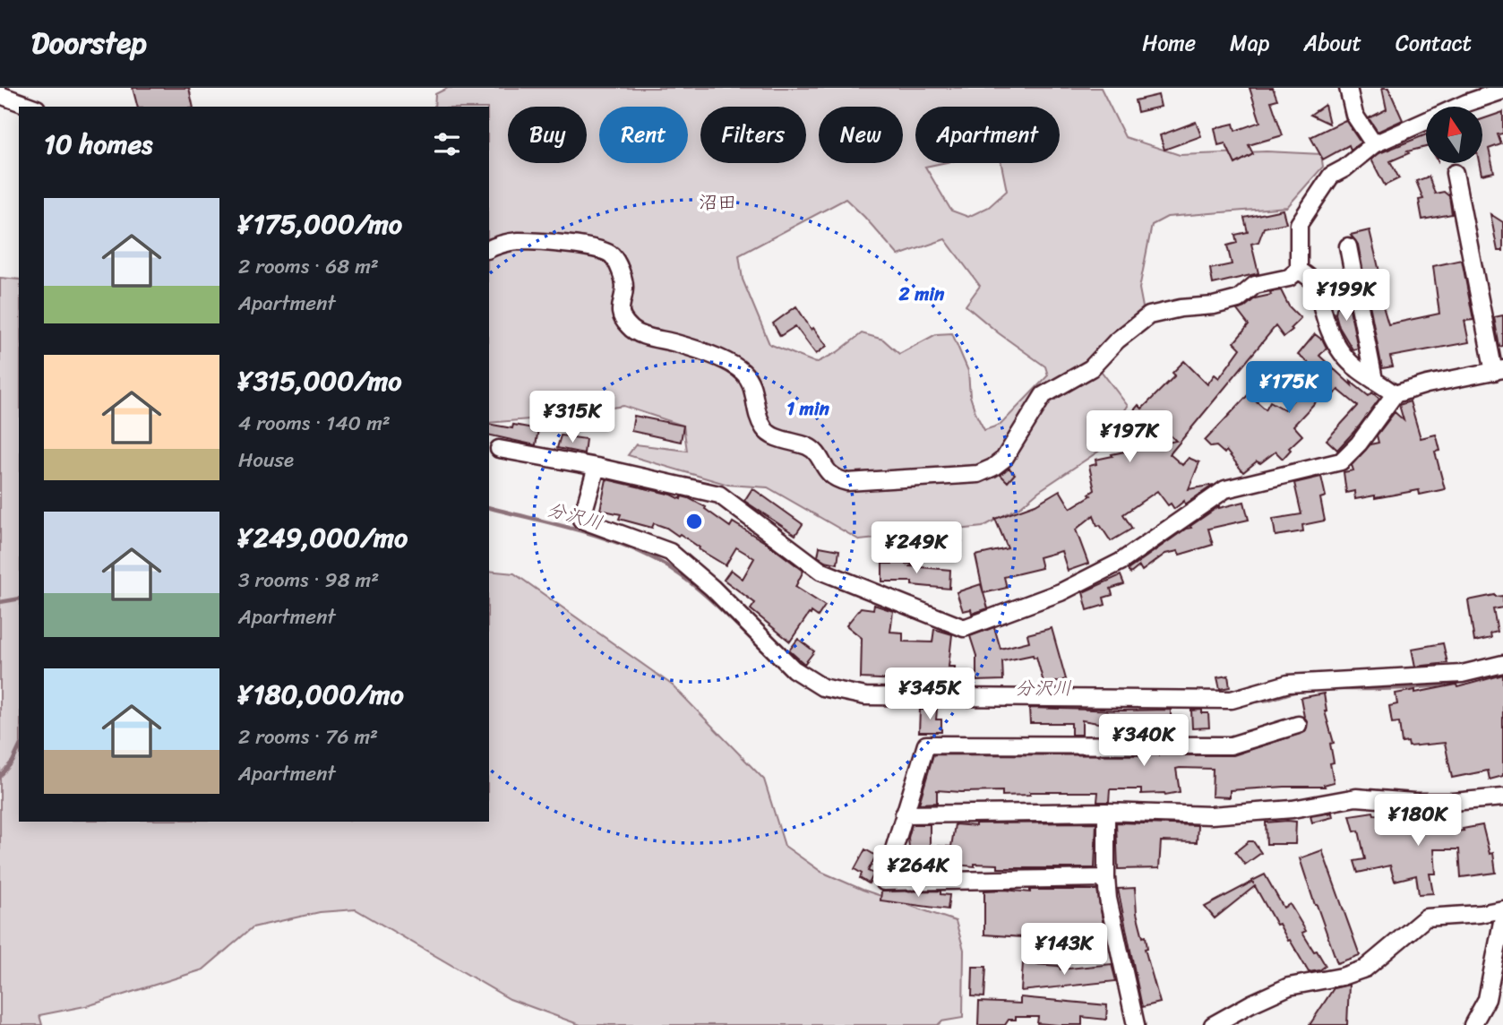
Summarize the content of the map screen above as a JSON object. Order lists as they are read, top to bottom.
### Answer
{
  "districts": ["沼田"],
  "water": ["分沢川"],
  "north": "top",
  "page": {
    "header": "Doorstep",
    "nav": [
      "Home",
      "Map",
      "About",
      "Contact"
    ],
    "chip": [
      "Buy",
      "Rent",
      "Filters",
      "New",
      "Apartment"
    ],
    "heading": "10 homes",
    "list": [
      {
        "name": "¥175,000/mo",
        "note": "2 rooms · 68 m² · Apartment"
      },
      {
        "name": "¥315,000/mo",
        "note": "4 rooms · 140 m² · House"
      },
      {
        "name": "¥249,000/mo",
        "note": "3 rooms · 98 m² · Apartment"
      },
      {
        "name": "¥180,000/mo",
        "note": "2 rooms · 76 m² · Apartment"
      }
    ],
    "price": [
      "¥199K",
      "¥175K",
      "¥315K",
      "¥197K",
      "¥249K",
      "¥345K",
      "¥340K",
      "¥180K",
      "¥264K",
      "¥143K"
    ]
  },
  "rings": ["2 min", "1 min"]
}
